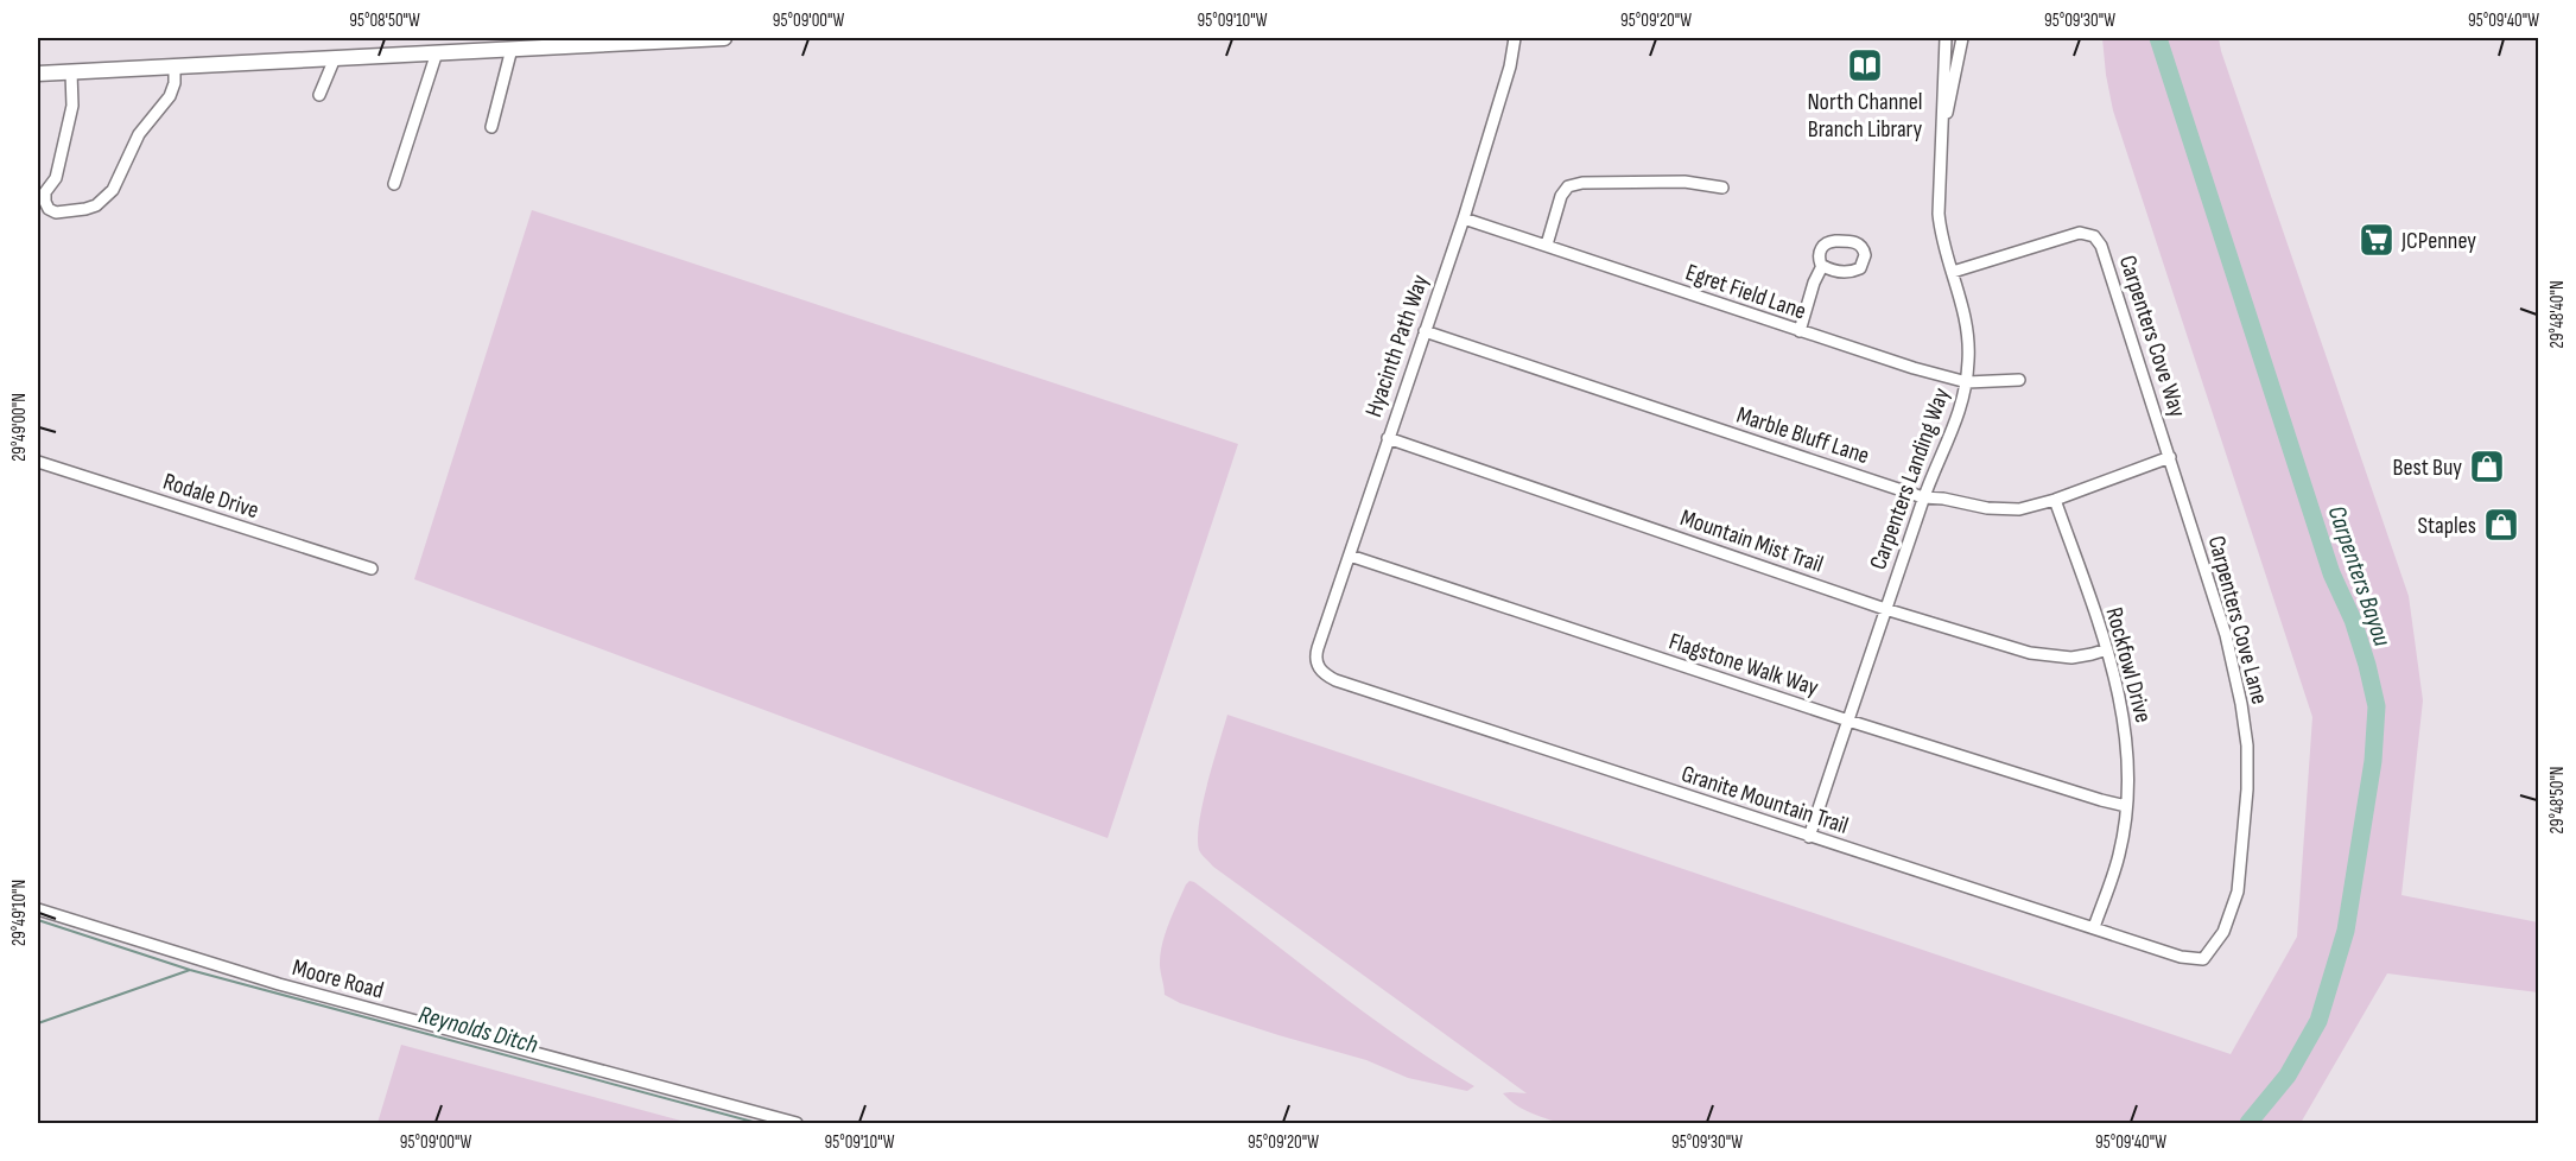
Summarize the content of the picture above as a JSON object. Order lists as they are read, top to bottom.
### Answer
{
  "streets": {
    "street": [
      "Egret Field Lane",
      "Carpenters Cove Way",
      "Hyacinth Path Way",
      "Marble Bluff Lane",
      "Carpenters Landing Way",
      "Rodale Drive",
      "Mountain Mist Trail",
      "Carpenters Cove Lane",
      "Flagstone Walk Way",
      "Rockfowl Drive",
      "Granite Mountain Trail",
      "Moore Road"
    ]
  },
  "crossings": [
    ["Egret Field Lane", "Hyacinth Path Way"],
    ["Egret Field Lane", "Carpenters Landing Way"],
    ["Carpenters Cove Way", "Marble Bluff Lane"],
    ["Carpenters Cove Way", "Carpenters Landing Way"],
    ["Carpenters Cove Way", "Carpenters Cove Lane"],
    ["Hyacinth Path Way", "Marble Bluff Lane"],
    ["Hyacinth Path Way", "Mountain Mist Trail"],
    ["Hyacinth Path Way", "Flagstone Walk Way"],
    ["Hyacinth Path Way", "Granite Mountain Trail"],
    ["Marble Bluff Lane", "Carpenters Landing Way"],
    ["Marble Bluff Lane", "Carpenters Cove Lane"],
    ["Marble Bluff Lane", "Rockfowl Drive"],
    ["Carpenters Landing Way", "Mountain Mist Trail"],
    ["Carpenters Landing Way", "Flagstone Walk Way"],
    ["Carpenters Landing Way", "Granite Mountain Trail"],
    ["Mountain Mist Trail", "Rockfowl Drive"],
    ["Carpenters Cove Lane", "Granite Mountain Trail"],
    ["Flagstone Walk Way", "Rockfowl Drive"],
    ["Rockfowl Drive", "Granite Mountain Trail"]
  ],
  "water": ["Carpenters Bayou", "Reynolds Ditch"],
  "places": {
    "library": ["North Channel Branch Library"],
    "supermarket": ["JCPenney"],
    "shop": ["Best Buy", "Staples"]
  },
  "coordinates": [
    "95°08'50\"W",
    "95°09'00\"W",
    "95°09'10\"W",
    "95°09'20\"W",
    "95°09'30\"W",
    "95°09'40\"W",
    "29°48'40\"N",
    "29°49'00\"N",
    "29°48'50\"N",
    "29°49'10\"N"
  ]
}
